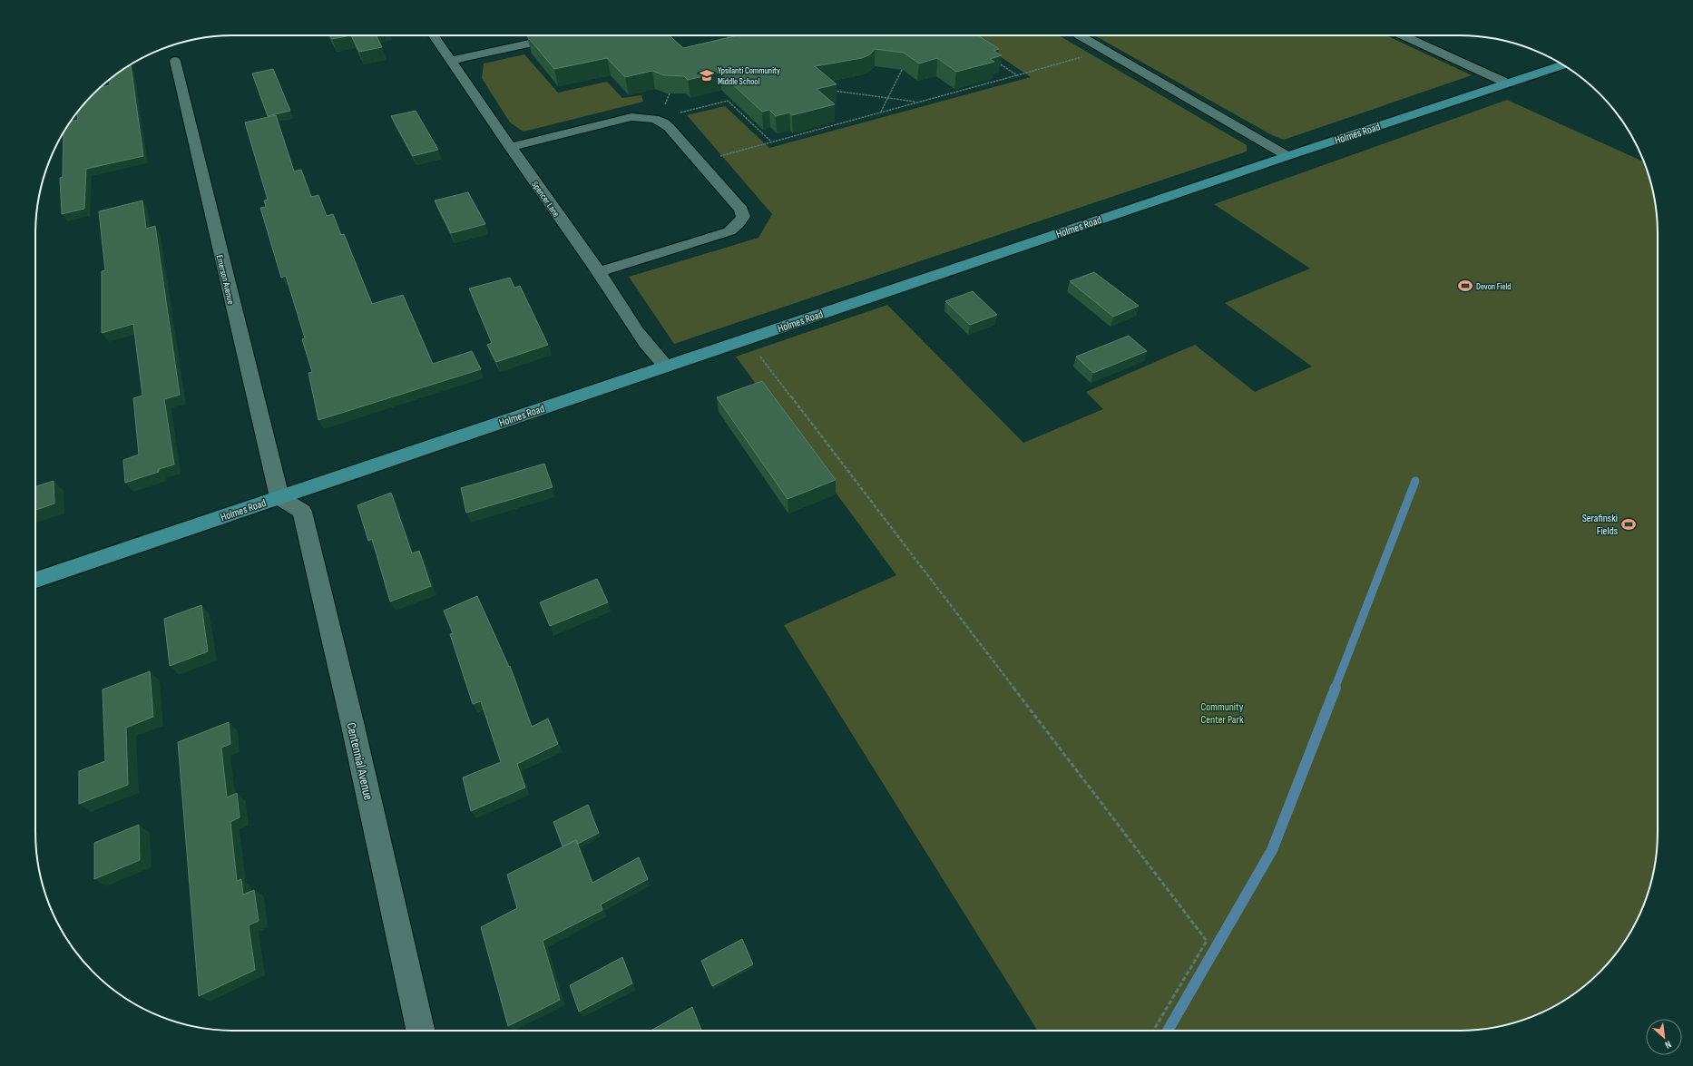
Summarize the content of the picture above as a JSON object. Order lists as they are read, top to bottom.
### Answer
{
  "streets": {
    "main road": ["Holmes Road"],
    "street": ["Spencer Lane", "Emerson Avenue", "Centennial Avenue"]
  },
  "crossings": [
    ["Holmes Road", "Spencer Lane"],
    ["Holmes Road", "Emerson Avenue"],
    ["Holmes Road", "Centennial Avenue"],
    ["Emerson Avenue", "Centennial Avenue"]
  ],
  "parks": ["Community Center Park"],
  "places": {
    "school or university": ["Ypsilanti Community Middle School"],
    "sports": ["Devon Field", "Serafinski Fields"]
  },
  "north": "bottom right"
}
